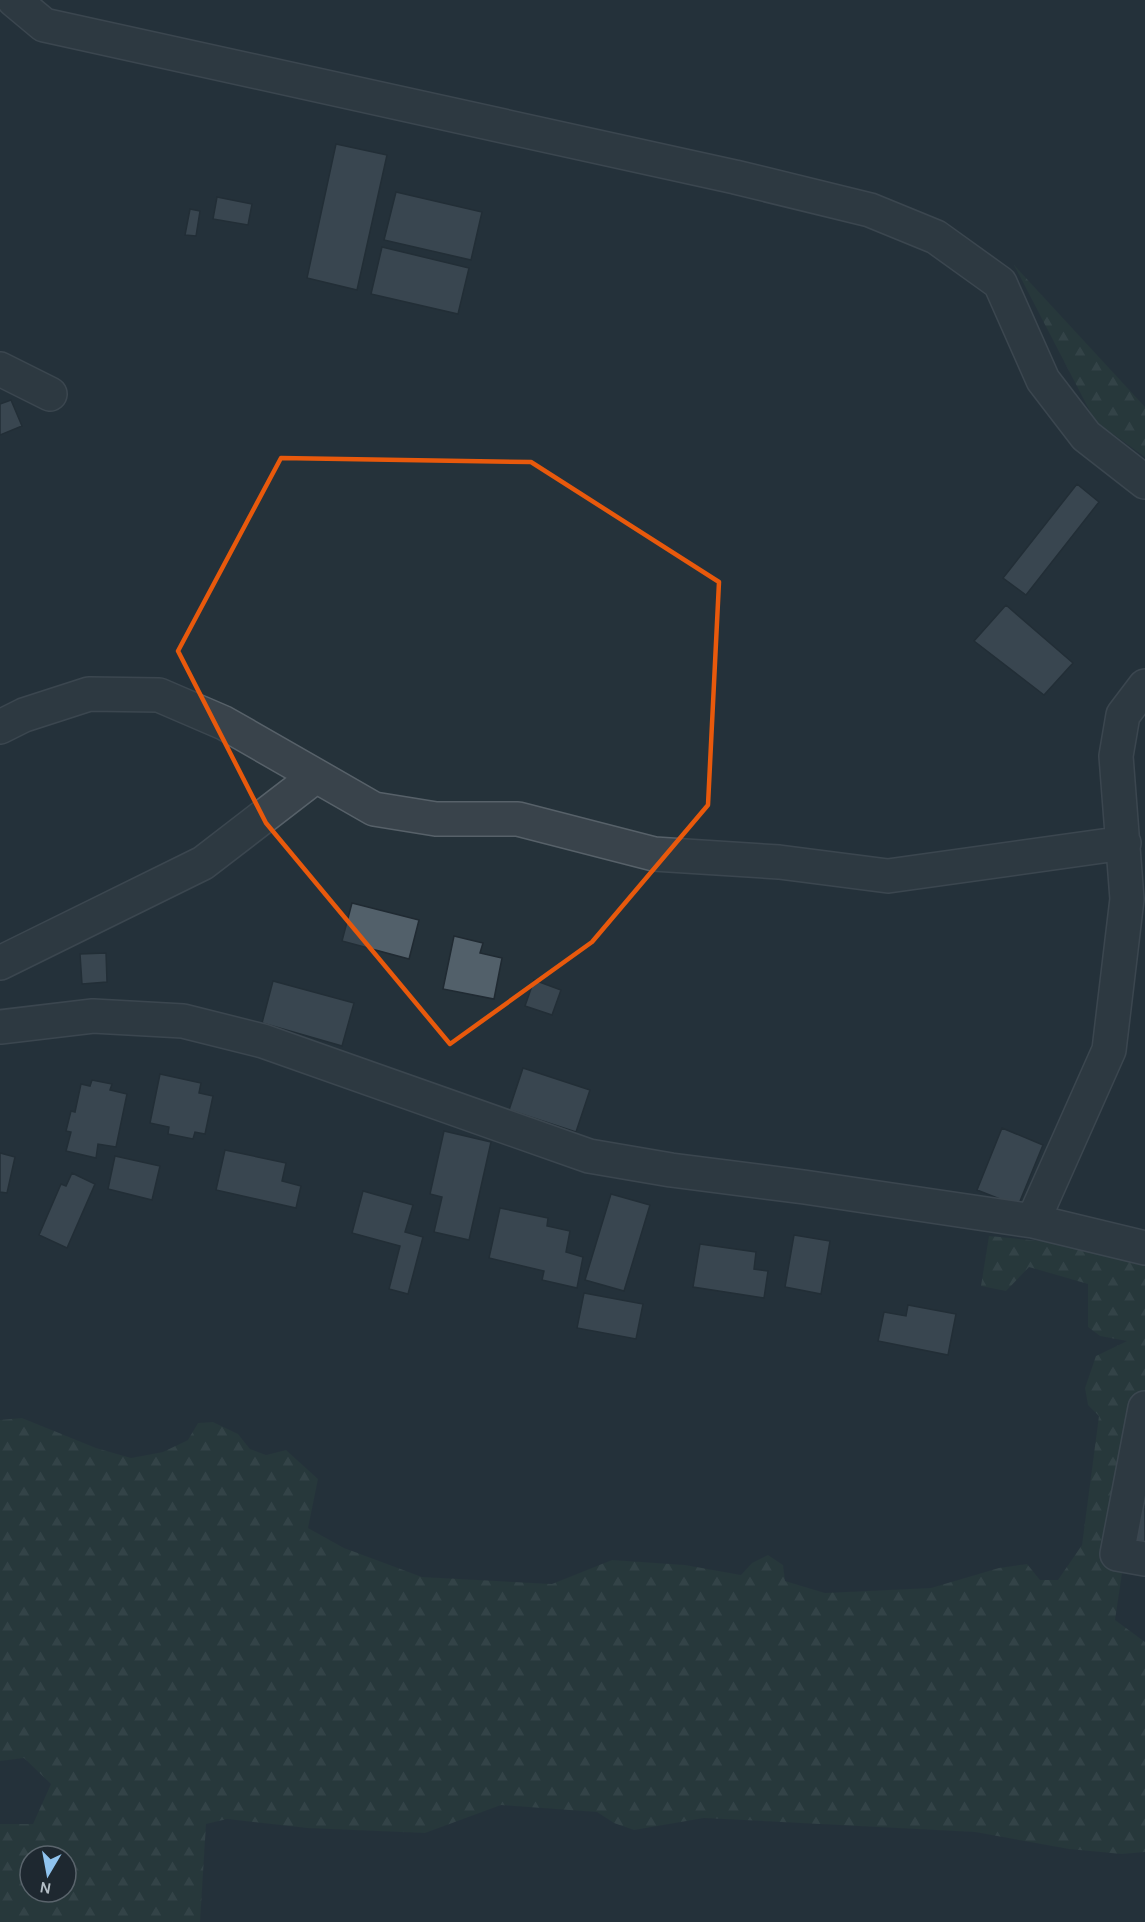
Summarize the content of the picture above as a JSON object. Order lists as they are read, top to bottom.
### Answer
{
  "north": "bottom"
}
